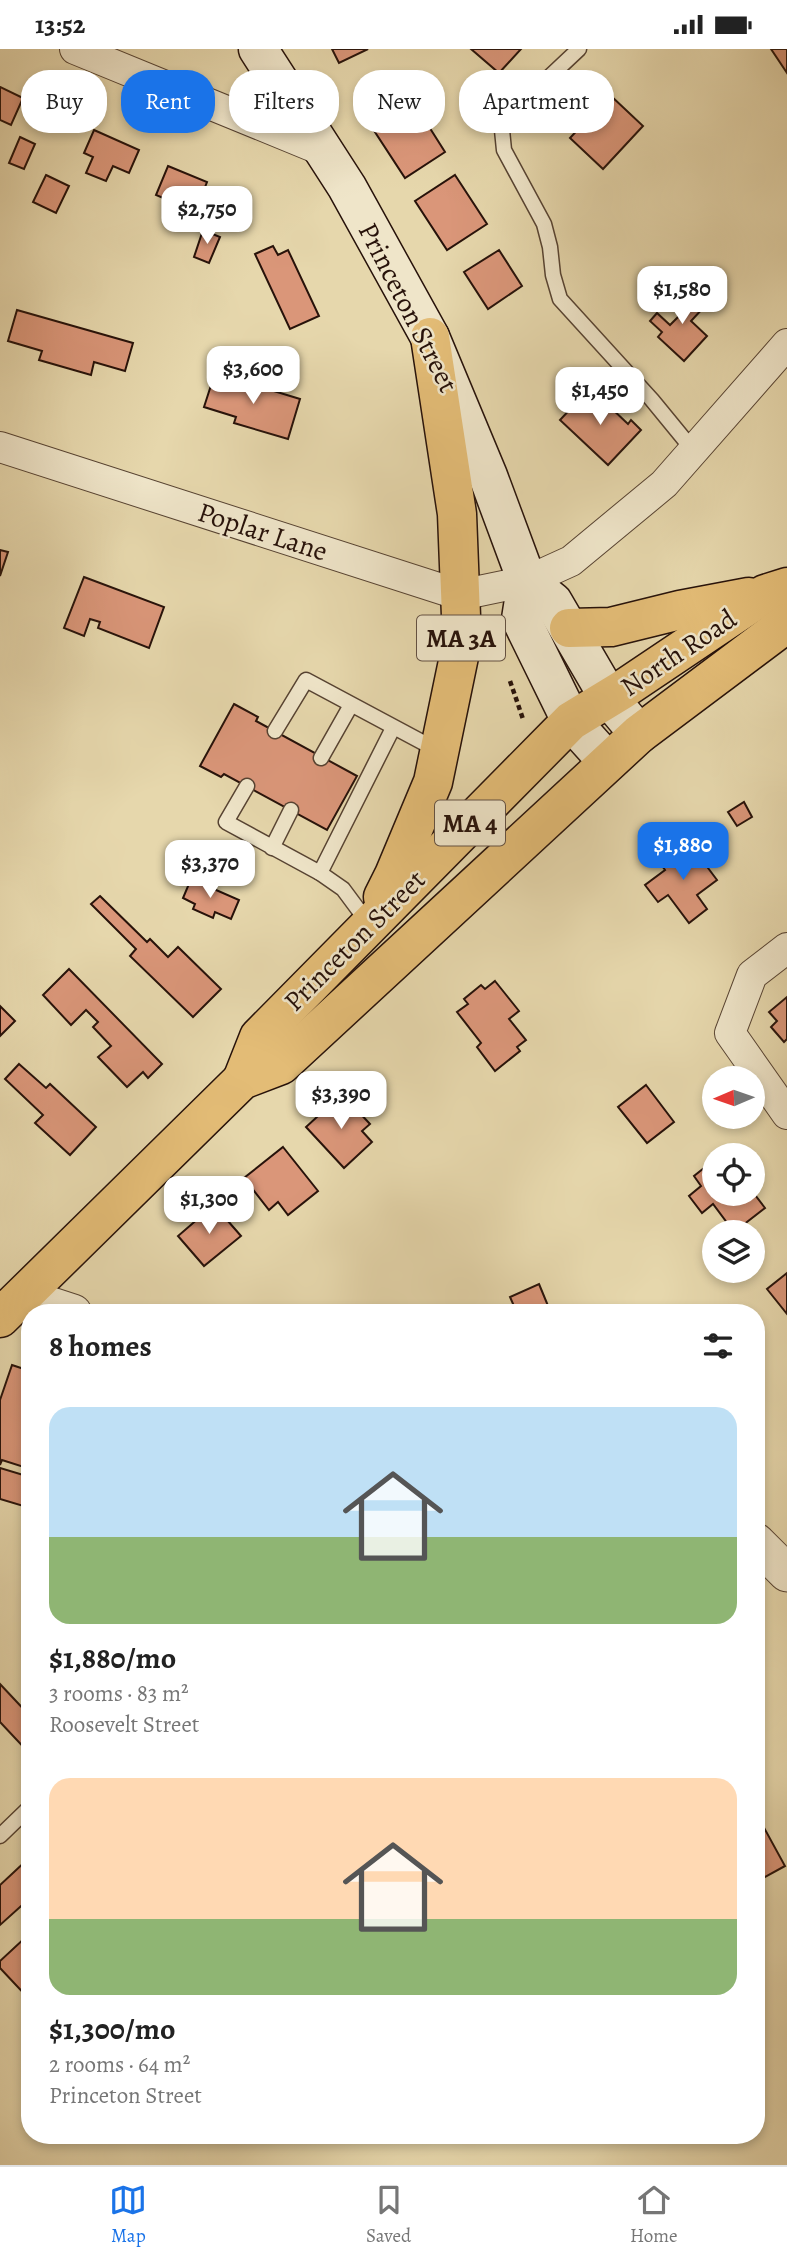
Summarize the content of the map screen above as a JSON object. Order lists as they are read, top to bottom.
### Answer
{
  "streets": {
    "main road": [
      "Princeton Street",
      "MA 3A",
      "North Road",
      "MA 4"
    ],
    "street": ["Poplar Lane"]
  },
  "crossings": [
    ["Princeton Street", "Poplar Lane"],
    ["Princeton Street", "MA 3A"],
    ["Princeton Street", "North Road"],
    ["Poplar Lane", "MA 3A"],
    ["MA 3A", "North Road"]
  ],
  "north": "left",
  "page": {
    "status": "13:52",
    "chip": [
      "Buy",
      "Rent",
      "Filters",
      "New",
      "Apartment"
    ],
    "price": [
      "$2,750",
      "$1,580",
      "$3,600",
      "$1,450",
      "$1,880",
      "$3,370",
      "$3,390",
      "$1,300"
    ],
    "heading": "8 homes",
    "list": [
      {
        "name": "$1,880/mo",
        "note": "3 rooms · 83 m² · Roosevelt Street"
      },
      {
        "name": "$1,300/mo",
        "note": "2 rooms · 64 m² · Princeton Street"
      }
    ],
    "tabs": ["Map", "Saved", "Home"]
  }
}
